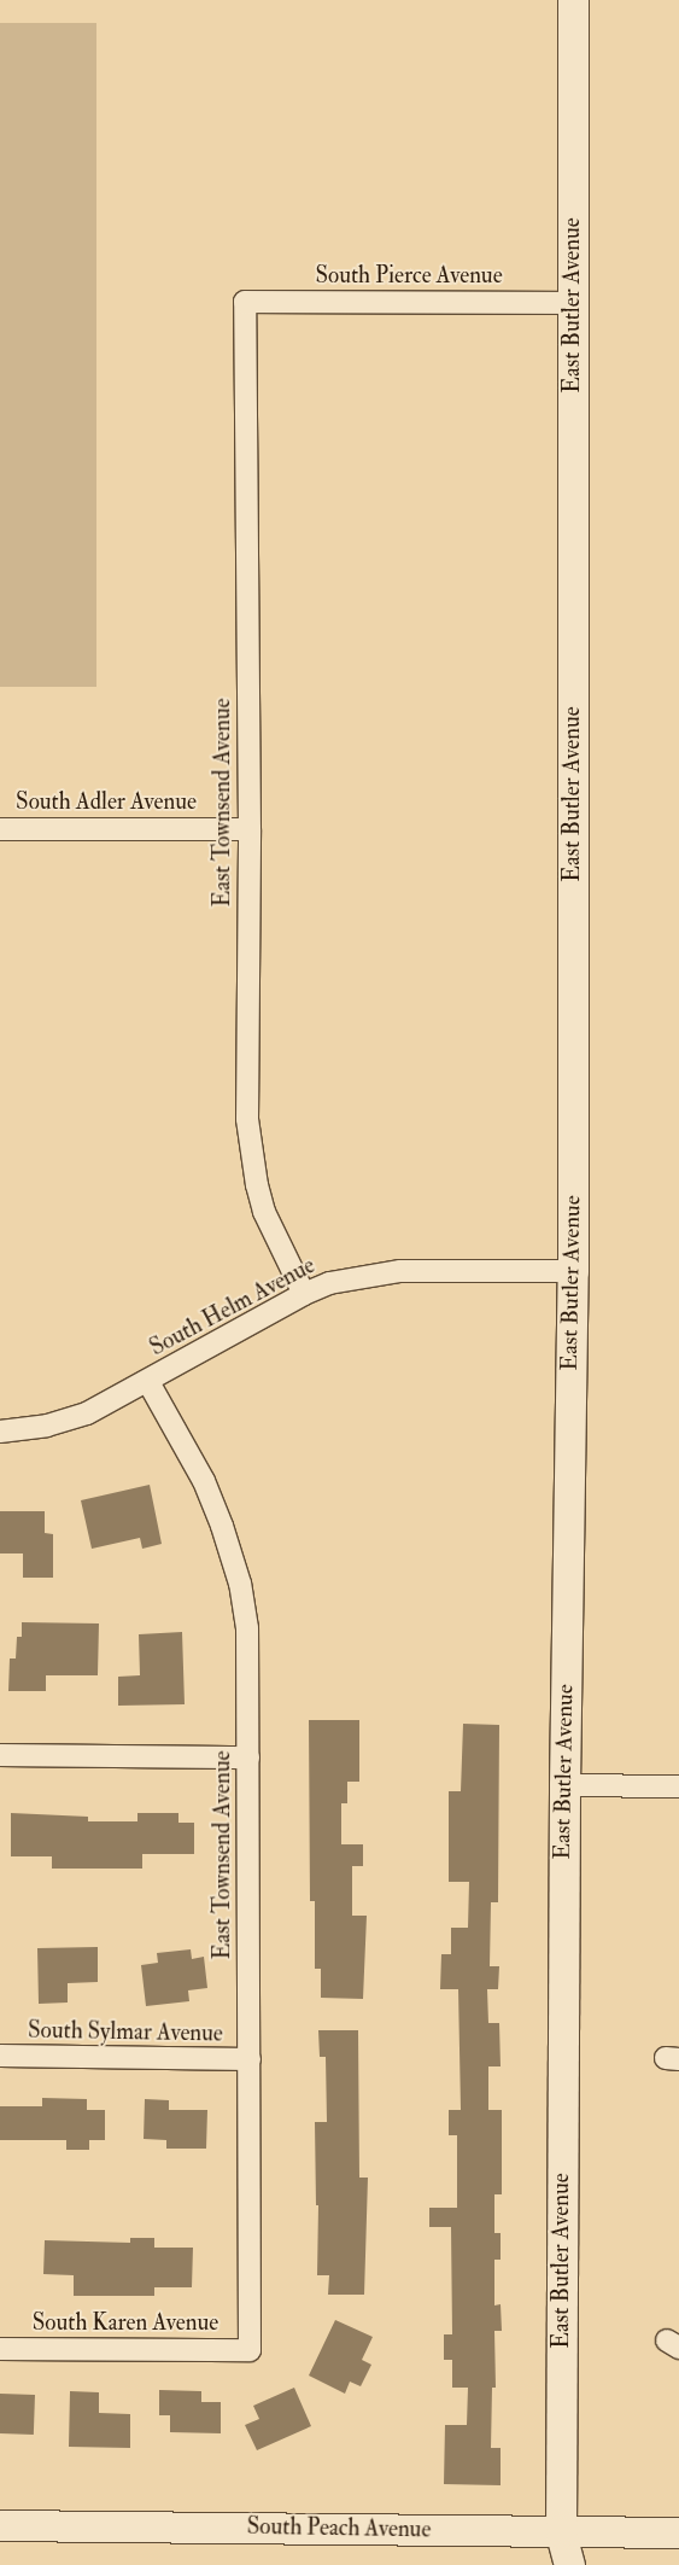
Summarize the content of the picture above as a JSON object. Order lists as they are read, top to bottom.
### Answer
{
  "streets": {
    "street": [
      "South Pierce Avenue",
      "East Butler Avenue",
      "South Adler Avenue",
      "East Townsend Avenue",
      "South Helm Avenue",
      "South Sylmar Avenue",
      "South Karen Avenue",
      "South Peach Avenue"
    ]
  },
  "crossings": [
    ["South Pierce Avenue", "East Butler Avenue"],
    ["South Pierce Avenue", "East Townsend Avenue"],
    ["East Butler Avenue", "South Helm Avenue"],
    ["East Butler Avenue", "South Peach Avenue"],
    ["South Adler Avenue", "East Townsend Avenue"],
    ["East Townsend Avenue", "South Helm Avenue"],
    ["East Townsend Avenue", "South Sylmar Avenue"],
    ["East Townsend Avenue", "South Karen Avenue"]
  ]
}
